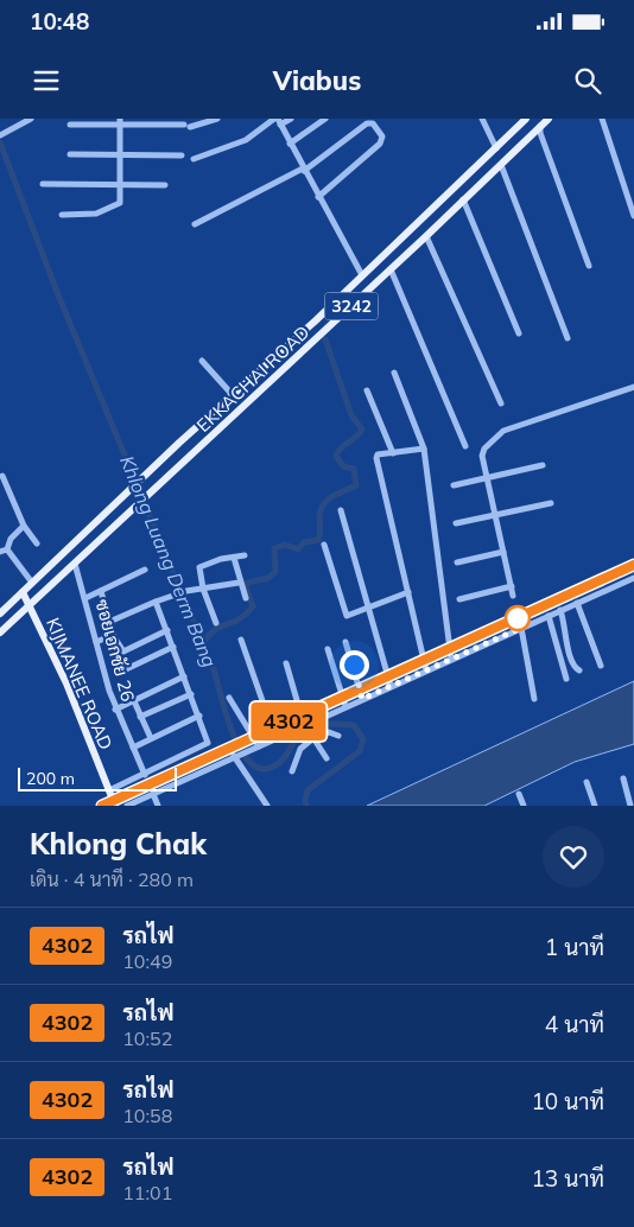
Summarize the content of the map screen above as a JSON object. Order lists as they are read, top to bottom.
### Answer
{
  "streets": {
    "main road": ["3242", "EKKACHAI ROAD", "KIJMANEE ROAD"],
    "street": ["ซอยเอกชัย 26"]
  },
  "crossings": [
    ["EKKACHAI ROAD", "ซอยเอกชัย 26"],
    ["EKKACHAI ROAD", "KIJMANEE ROAD"]
  ],
  "water": ["Khlong Luang Derm Bang"],
  "scale_bar": "200 m",
  "page": {
    "status": "10:48",
    "header": "Viabus",
    "on_map": "4302",
    "scale": "200 m",
    "heading": ["Khlong Chak", "เดิน · 4 นาที · 280 m"],
    "list": [
      {
        "mark": "4302",
        "name": "รถไฟ",
        "note": "10:49",
        "value": "1 นาที"
      },
      {
        "mark": "4302",
        "name": "รถไฟ",
        "note": "10:52",
        "value": "4 นาที"
      },
      {
        "mark": "4302",
        "name": "รถไฟ",
        "note": "10:58",
        "value": "10 นาที"
      },
      {
        "mark": "4302",
        "name": "รถไฟ",
        "note": "11:01",
        "value": "13 นาที"
      }
    ]
  }
}
